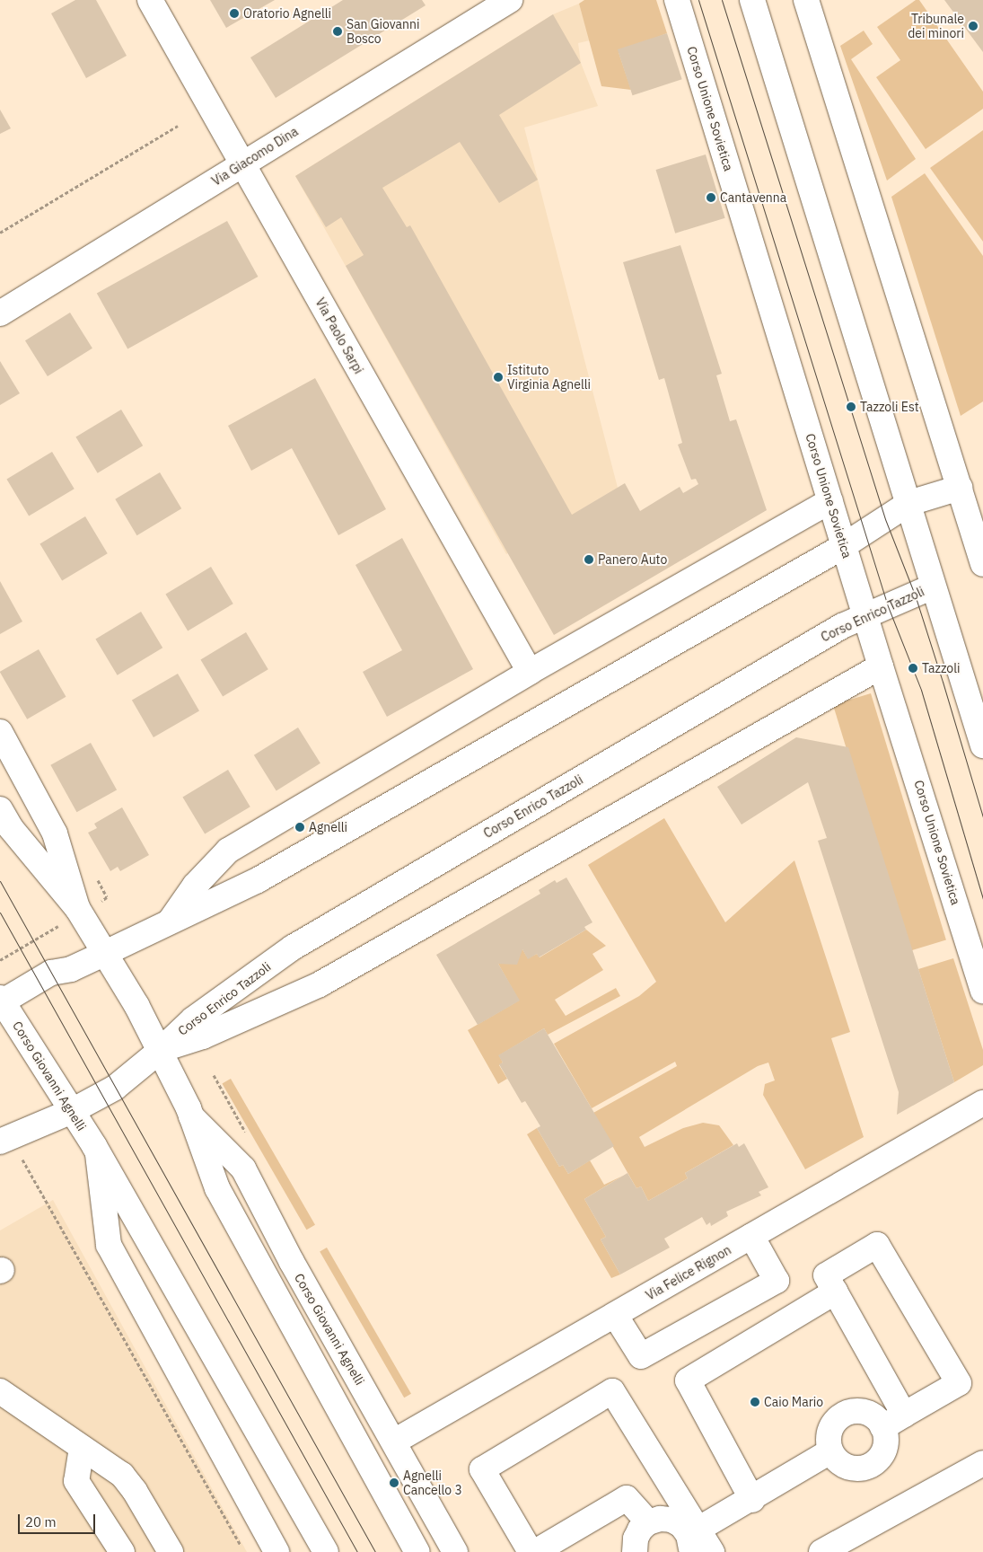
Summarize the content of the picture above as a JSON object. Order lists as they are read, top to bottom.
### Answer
{
  "streets": {
    "street": [
      "Corso Unione Sovietica",
      "Via Giacomo Dina",
      "Via Paolo Sarpi",
      "Corso Enrico Tazzoli",
      "Corso Giovanni Agnelli",
      "Via Felice Rignon"
    ]
  },
  "crossings": [
    ["Corso Unione Sovietica", "Corso Enrico Tazzoli"],
    ["Via Giacomo Dina", "Via Paolo Sarpi"],
    ["Corso Enrico Tazzoli", "Corso Giovanni Agnelli"],
    ["Corso Giovanni Agnelli", "Via Felice Rignon"]
  ],
  "places": [
    "Oratorio Agnelli",
    "Tribunale dei minori",
    "San Giovanni Bosco",
    "Cantavenna",
    "Istituto Virginia Agnelli",
    "Tazzoli Est",
    "Panero Auto",
    "Tazzoli",
    "Agnelli",
    "Caio Mario",
    "Agnelli Cancello 3"
  ],
  "scale_bar": "20 m"
}
